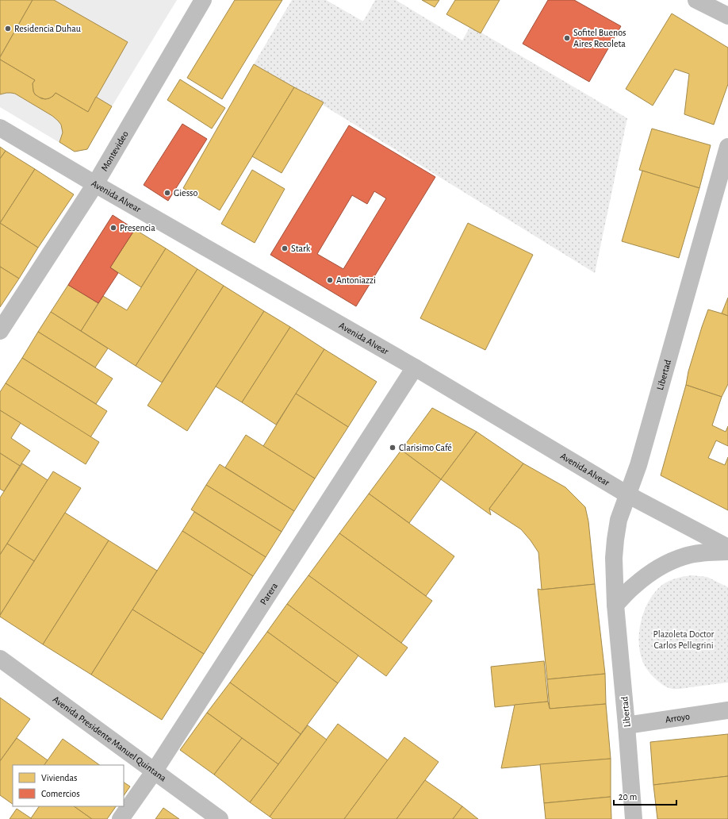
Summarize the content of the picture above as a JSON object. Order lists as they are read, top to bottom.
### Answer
{
  "streets": {
    "street": [
      "Montevideo",
      "Avenida Alvear",
      "Libertad",
      "Parera",
      "Arroyo",
      "Avenida Presidente Manuel Quintana"
    ]
  },
  "crossings": [
    ["Montevideo", "Avenida Alvear"],
    ["Avenida Alvear", "Libertad"],
    ["Avenida Alvear", "Parera"],
    ["Libertad", "Arroyo"],
    ["Parera", "Avenida Presidente Manuel Quintana"]
  ],
  "parks": ["Plazoleta Doctor Carlos Pellegrini"],
  "places": [
    "Residencia Duhau",
    "Sofitel Buenos Aires Recoleta",
    "Giesso",
    "Presencia",
    "Stark",
    "Antoniazzi",
    "Clarisimo Café"
  ],
  "legend": ["Viviendas", "Comercios"],
  "scale_bar": "20 m"
}
